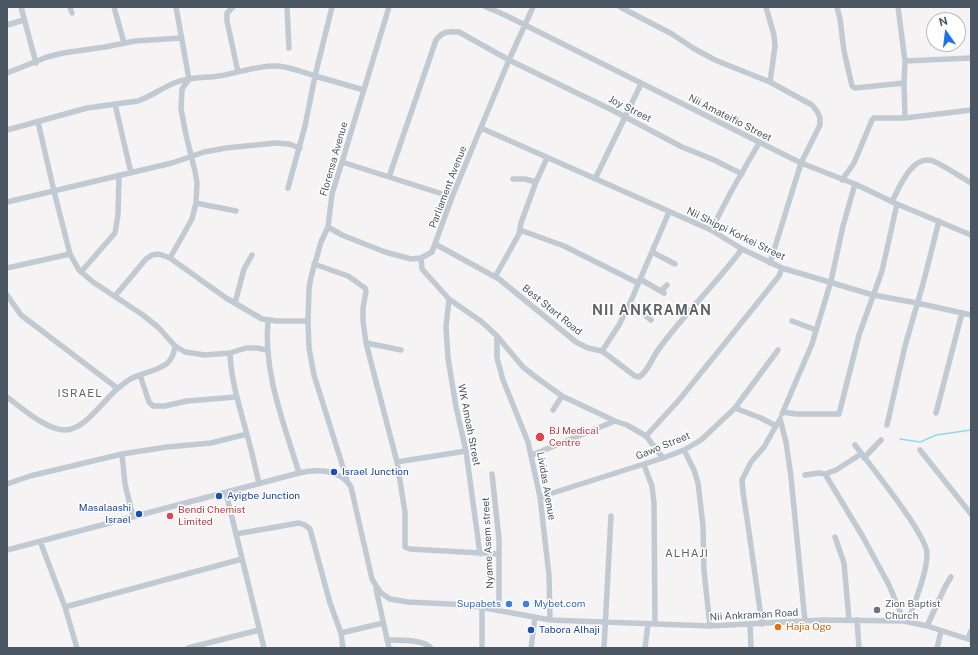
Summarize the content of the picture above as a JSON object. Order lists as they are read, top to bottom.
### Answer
{
  "streets": {
    "street": [
      "Joy Street",
      "Nii Amateifio Street",
      "Florensa Avenue",
      "Parliament Avenue",
      "Nii Shippi Korkei Street",
      "Best Start Road",
      "WK Amoah Street",
      "Gawo Street",
      "Lividas Avenue",
      "Nyame Asem street",
      "Nii Ankraman Road"
    ]
  },
  "crossings": [
    ["Joy Street", "Parliament Avenue"],
    ["Nii Amateifio Street", "Parliament Avenue"],
    ["Florensa Avenue", "Nii Ankraman Road"],
    ["Parliament Avenue", "Nii Shippi Korkei Street"],
    ["Parliament Avenue", "Best Start Road"],
    ["Nii Shippi Korkei Street", "Best Start Road"],
    ["Gawo Street", "Lividas Avenue"],
    ["Lividas Avenue", "Nii Ankraman Road"],
    ["Nyame Asem street", "Nii Ankraman Road"]
  ],
  "districts": ["NII ANKRAMAN", "ISRAEL", "ALHAJI"],
  "places": [
    "BJ Medical Centre",
    "Israel Junction",
    "Ayigbe Junction",
    "Masalaashi Israel",
    "Bendi Chemist Limited",
    "Supabets",
    "Mybet.com",
    "Zion Baptist Church",
    "Hajia Ogo",
    "Tabora Alhaji"
  ],
  "north": "top"
}
